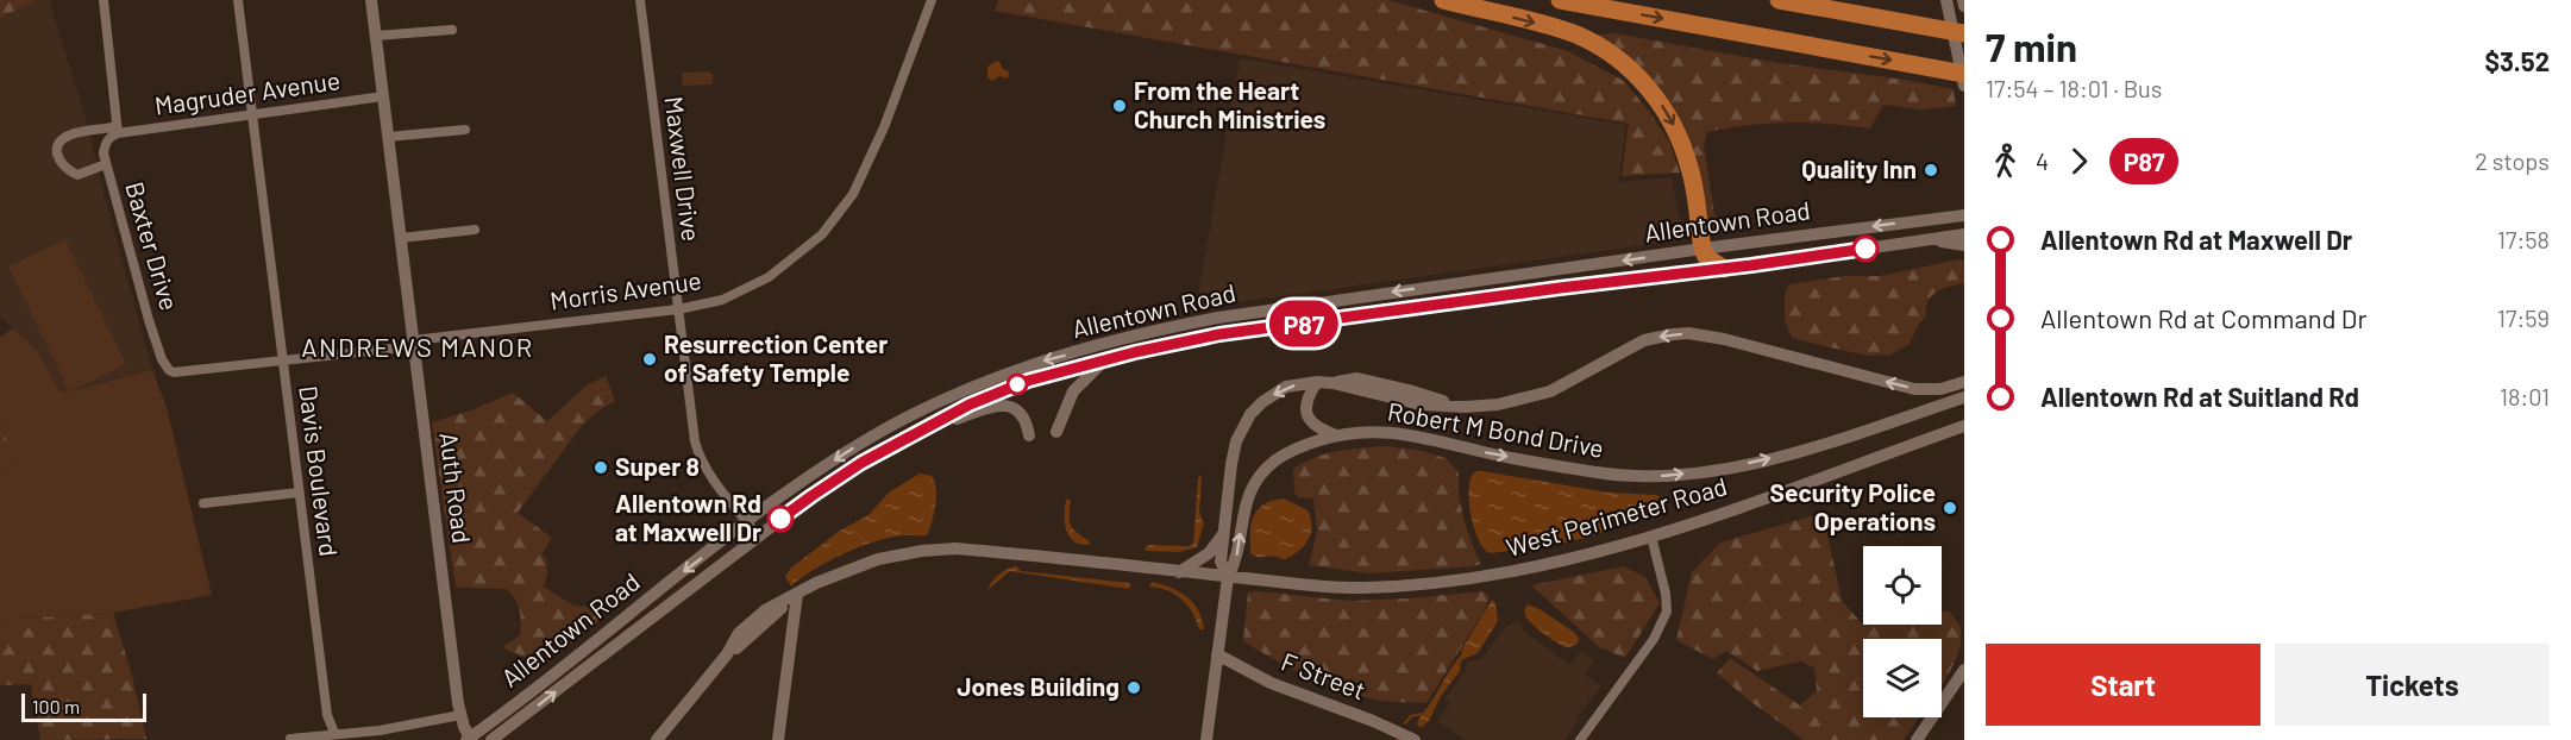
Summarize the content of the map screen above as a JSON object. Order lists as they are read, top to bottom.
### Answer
{
  "streets": {
    "main road": [
      "Allentown Road",
      "Robert M Bond Drive",
      "Auth Road",
      "West Perimeter Road",
      "F Street"
    ],
    "street": [
      "Magruder Avenue",
      "Maxwell Drive",
      "Baxter Drive",
      "Morris Avenue",
      "Davis Boulevard"
    ]
  },
  "crossings": [
    ["Magruder Avenue", "Baxter Drive"],
    ["Magruder Avenue", "Davis Boulevard"],
    ["Magruder Avenue", "Auth Road"],
    ["Maxwell Drive", "Allentown Road"],
    ["Maxwell Drive", "Morris Avenue"],
    ["Allentown Road", "Auth Road"],
    ["Baxter Drive", "Morris Avenue"],
    ["Morris Avenue", "Davis Boulevard"],
    ["Morris Avenue", "Auth Road"],
    ["Robert M Bond Drive", "West Perimeter Road"]
  ],
  "districts": ["ANDREWS MANOR"],
  "places": [
    "From the Heart Church Ministries",
    "Quality Inn",
    "Resurrection Center of Safety Temple",
    "Super 8",
    "Security Police Operations",
    "Allentown Rd at Maxwell Dr",
    "Jones Building"
  ],
  "lines": ["bus line P87"],
  "scale_bar": "100 m",
  "page": {
    "on_map": "P87",
    "heading": ["7 min", "17:54 – 18:01 · Bus", "$3.52"],
    "legs": ["4", "P87", "2 stops"],
    "list": [
      {
        "name": "Allentown Rd at Maxwell Dr",
        "value": "17:58"
      },
      {
        "name": "Allentown Rd at Command Dr",
        "value": "17:59"
      },
      {
        "name": "Allentown Rd at Suitland Rd",
        "value": "18:01"
      }
    ],
    "buttons": ["Start", "Tickets"],
    "scale": "100 m"
  }
}
